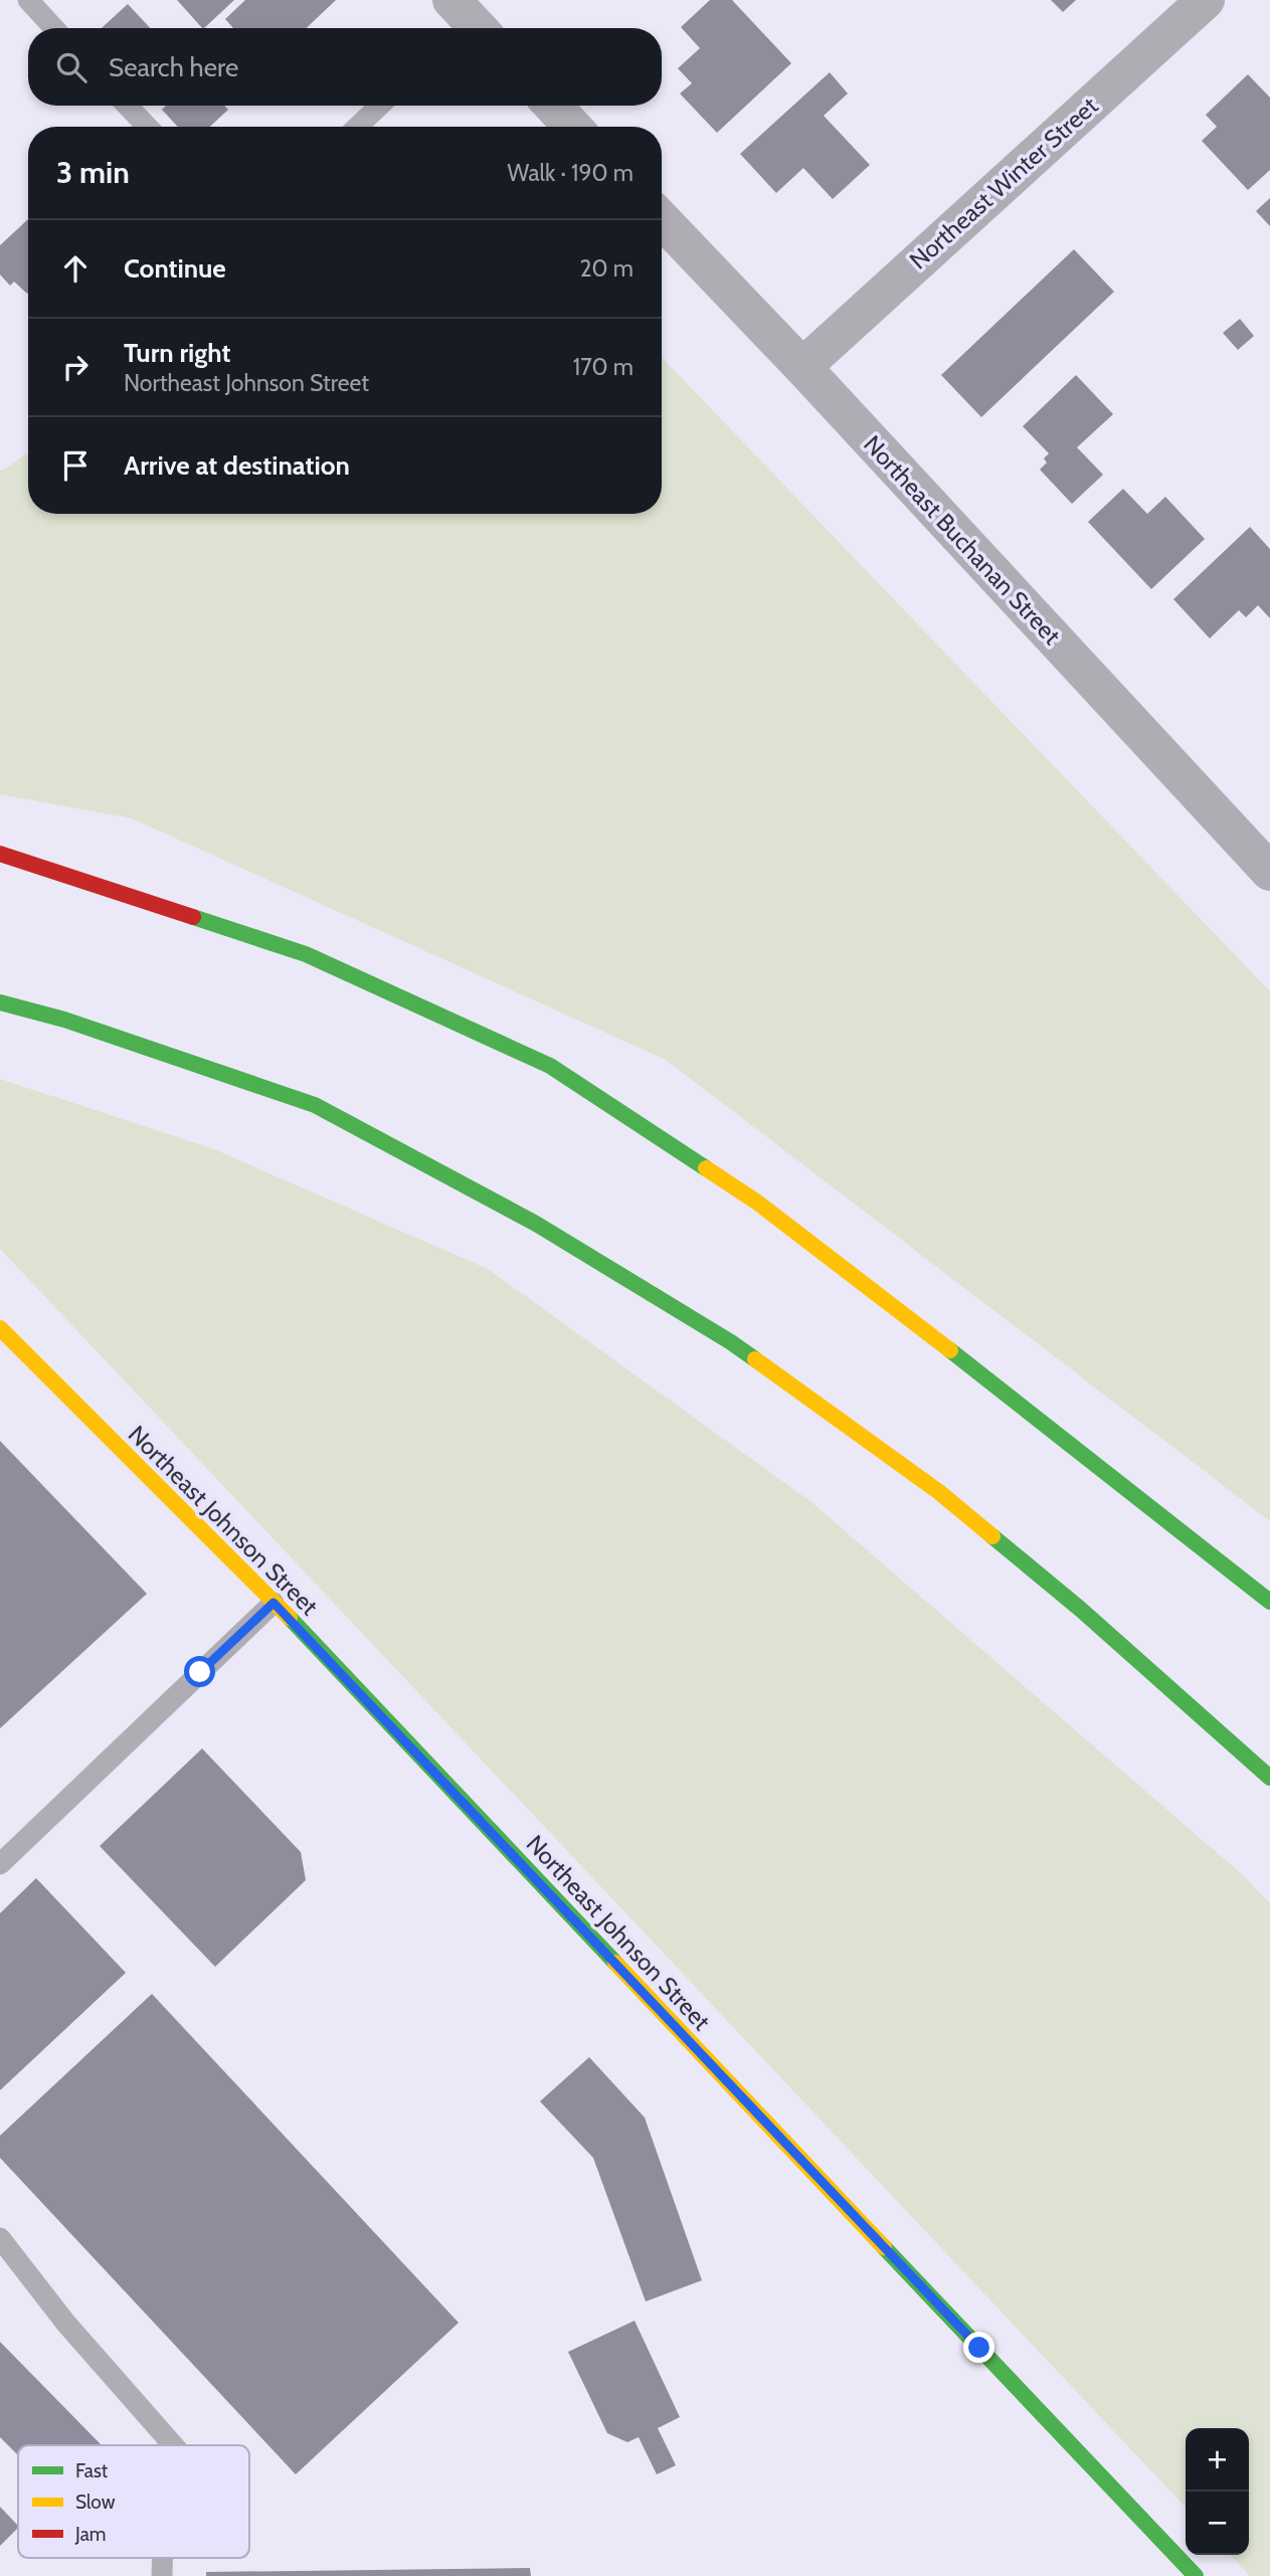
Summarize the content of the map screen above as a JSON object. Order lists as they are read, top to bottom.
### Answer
{
  "streets": {
    "main road": ["Northeast Johnson Street"],
    "street": ["Northeast Winter Street", "Northeast Buchanan Street"]
  },
  "crossings": [
    ["Northeast Winter Street", "Northeast Buchanan Street"]
  ],
  "legend": ["Fast", "Slow", "Jam"],
  "page": {
    "search": "Search here",
    "heading": ["3 min", "Walk · 190 m"],
    "list": [
      ["Continue", "20 m"],
      ["Turn right", "Northeast Johnson Street", "170 m"],
      "Arrive at destination"
    ],
    "map_buttons": ["+", "−"]
  }
}
